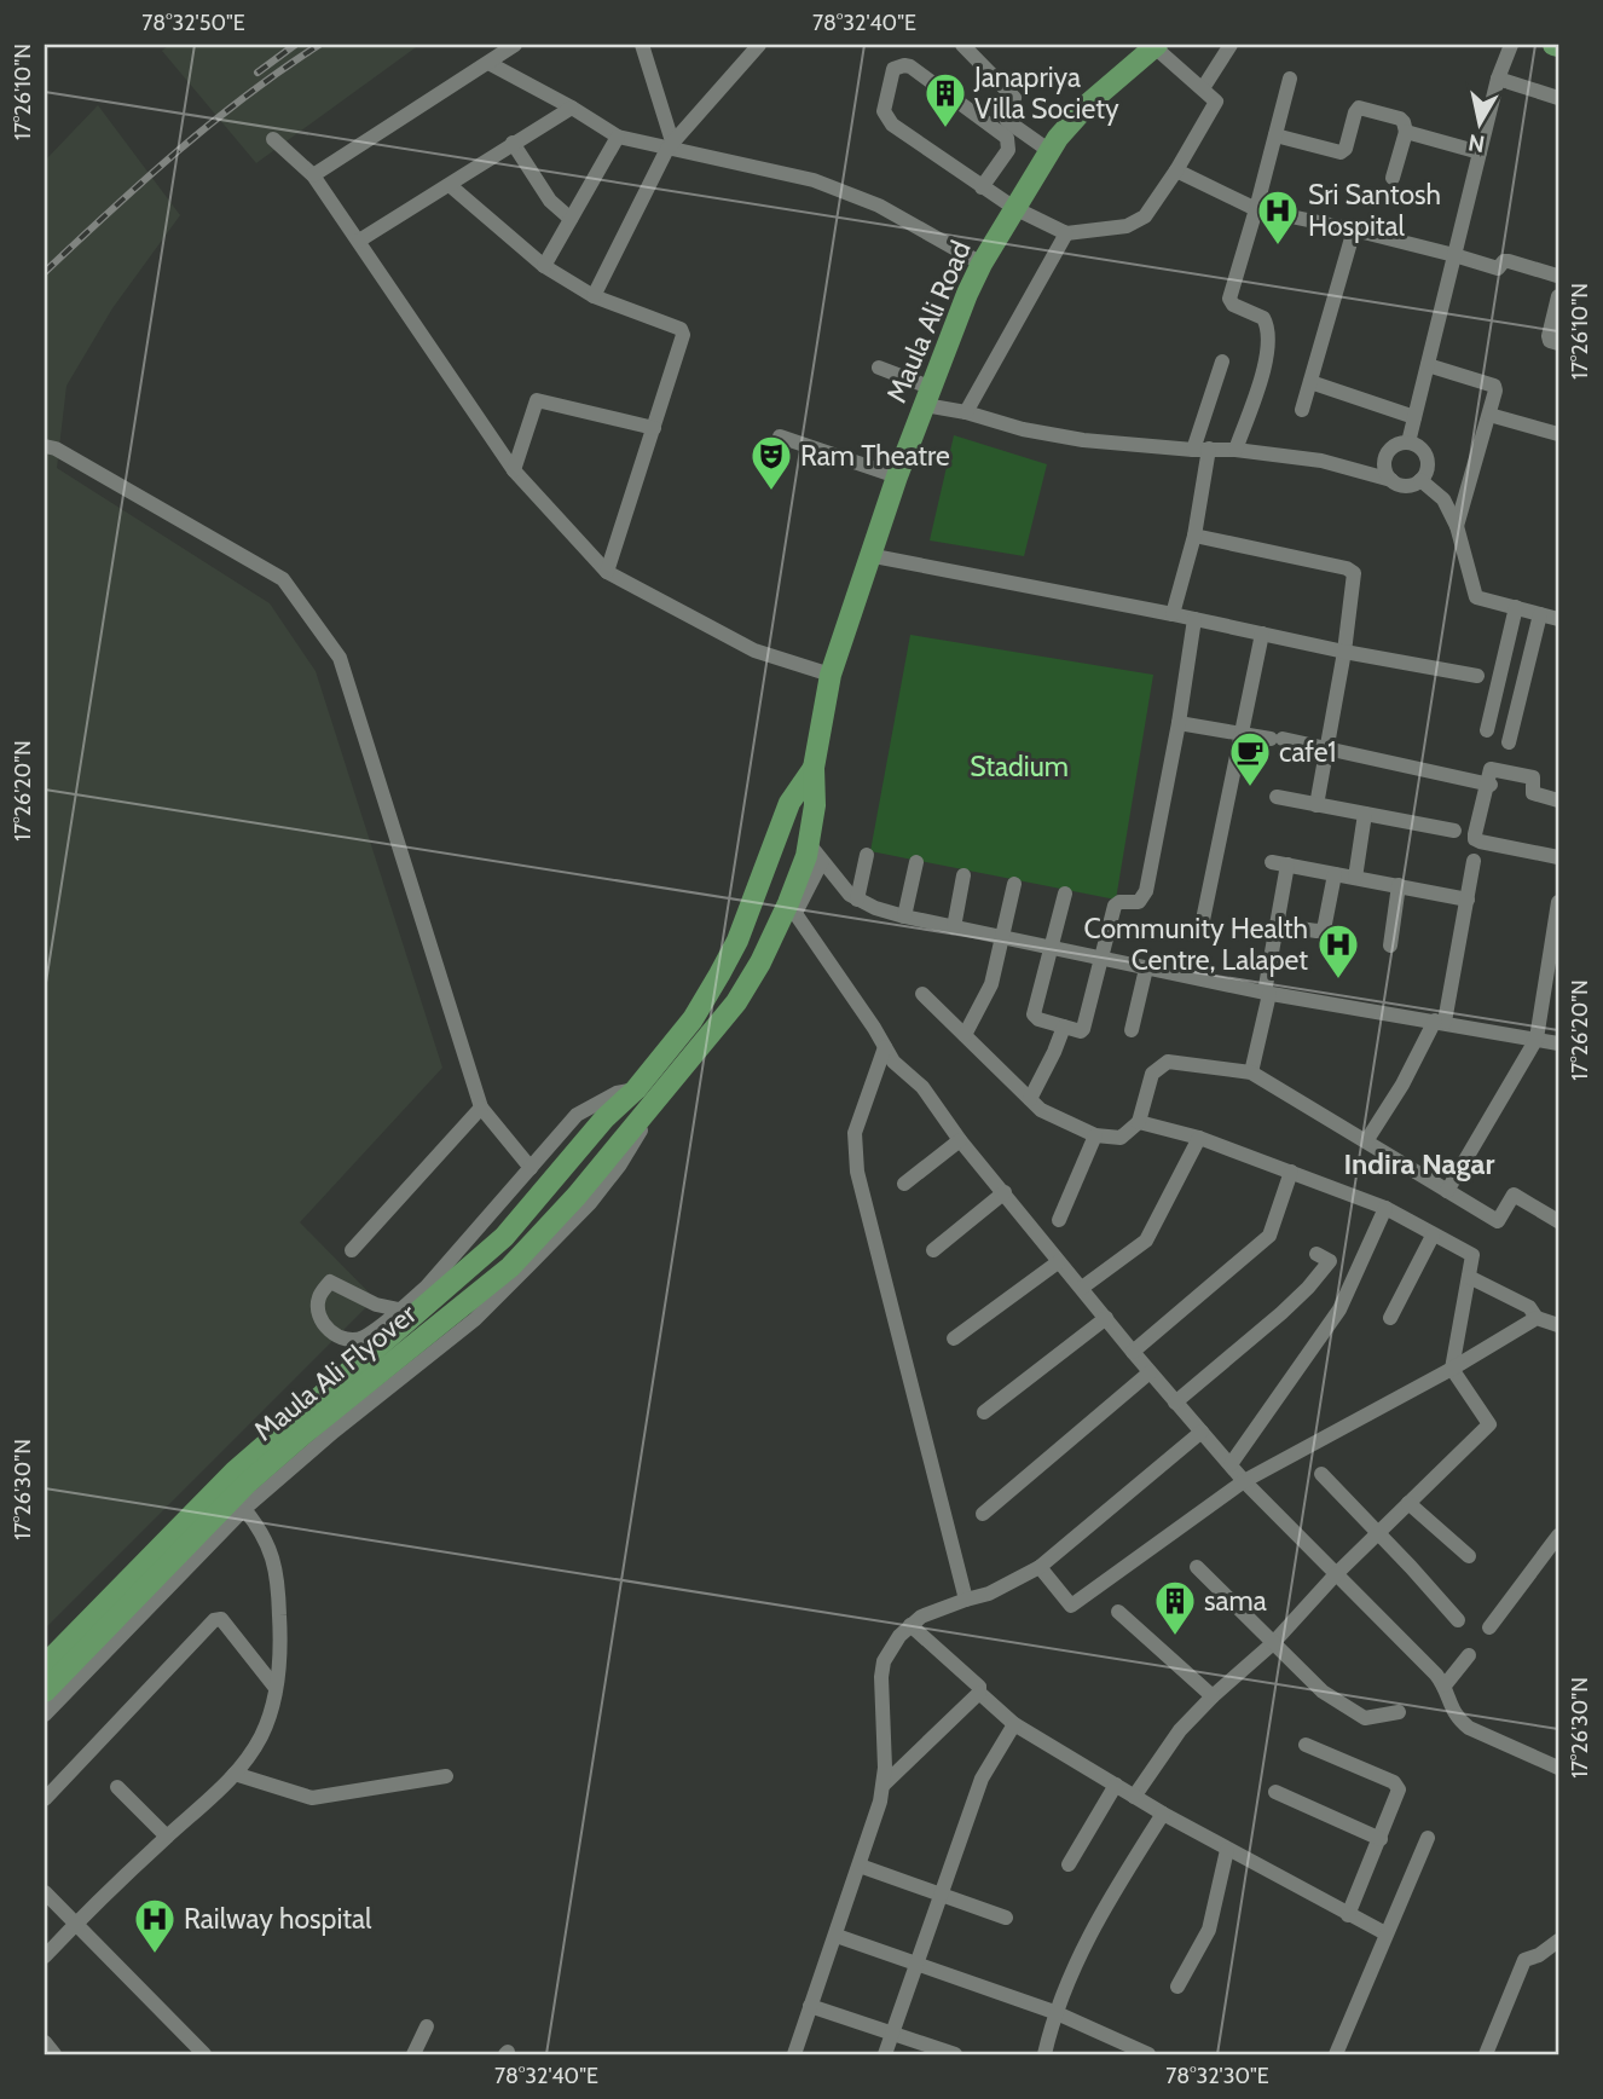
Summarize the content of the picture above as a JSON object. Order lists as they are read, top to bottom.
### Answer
{
  "streets": {
    "main road": ["Maula Ali Road", "Maula Ali Flyover"]
  },
  "crossings": [
    ["Maula Ali Road", "Maula Ali Flyover"]
  ],
  "districts": ["Indira Nagar"],
  "parks": ["Stadium"],
  "places": {
    "building": ["Janapriya Villa Society", "sama"],
    "hospital": ["Sri Santosh Hospital", "Community Health Centre, Lalapet", "Railway hospital"],
    "theatre": ["Ram Theatre"],
    "cafe": ["cafe1"]
  },
  "north": "bottom",
  "coordinates": [
    "78°32'50\"E",
    "78°32'40\"E",
    "17°26'10\"N",
    "17°26'20\"N",
    "17°26'30\"N",
    "78°32'30\"E"
  ]
}
